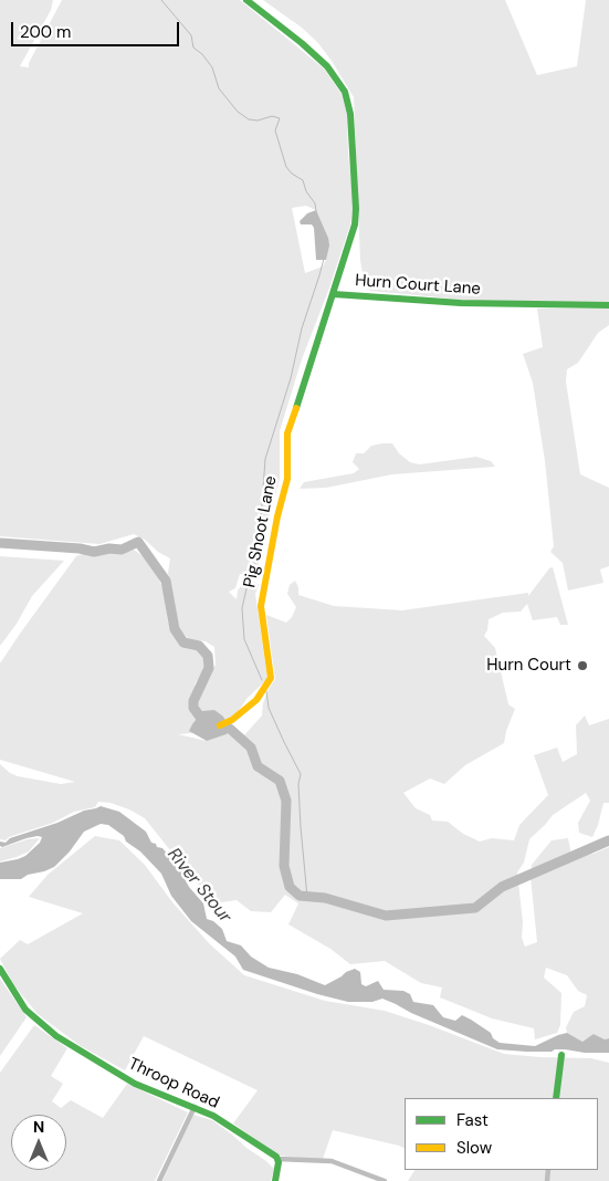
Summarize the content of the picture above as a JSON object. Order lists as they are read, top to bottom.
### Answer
{
  "streets": {
    "street": ["Hurn Court Lane", "Pig Shoot Lane", "Throop Road"]
  },
  "crossings": [
    ["Hurn Court Lane", "Pig Shoot Lane"]
  ],
  "water": ["River Stour"],
  "places": ["Hurn Court"],
  "legend": ["Fast", "Slow"],
  "scale_bar": "200 m",
  "north": "top"
}
